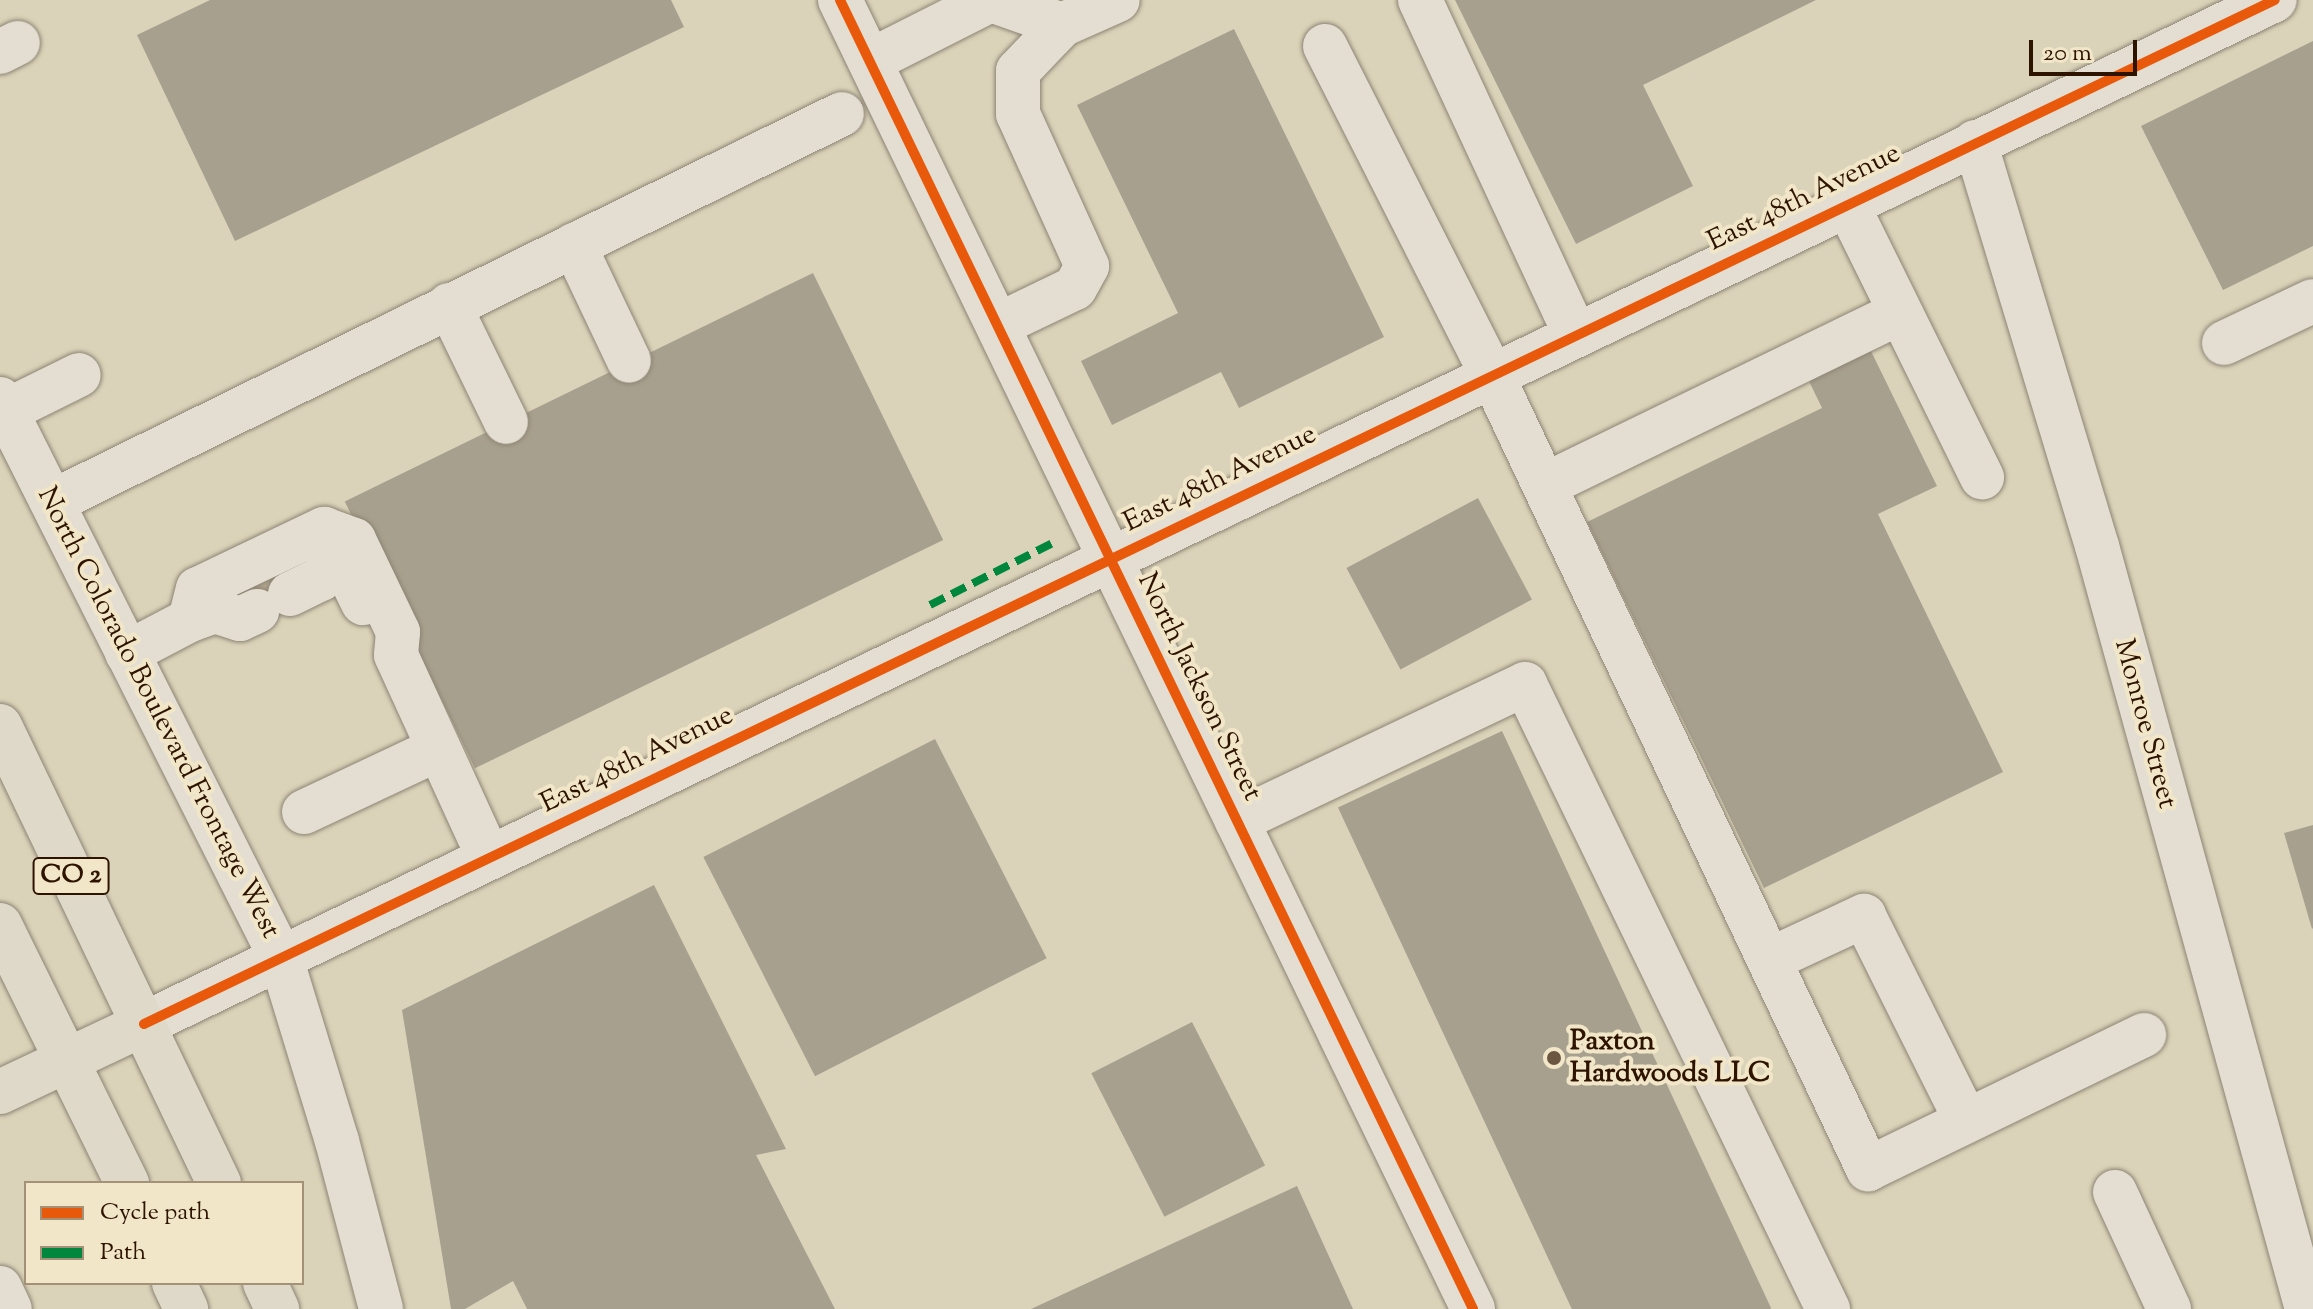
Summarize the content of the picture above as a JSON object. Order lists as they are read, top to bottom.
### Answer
{
  "streets": {
    "main road": ["East 48th Avenue", "CO 2"],
    "street": ["North Jackson Street", "North Colorado Boulevard Frontage West", "Monroe Street"]
  },
  "crossings": [
    ["East 48th Avenue", "North Jackson Street"],
    ["East 48th Avenue", "North Colorado Boulevard Frontage West"],
    ["East 48th Avenue", "Monroe Street"],
    ["East 48th Avenue", "CO 2"]
  ],
  "places": ["Paxton Hardwoods LLC"],
  "legend": ["Cycle path", "Path"],
  "scale_bar": "20 m"
}
